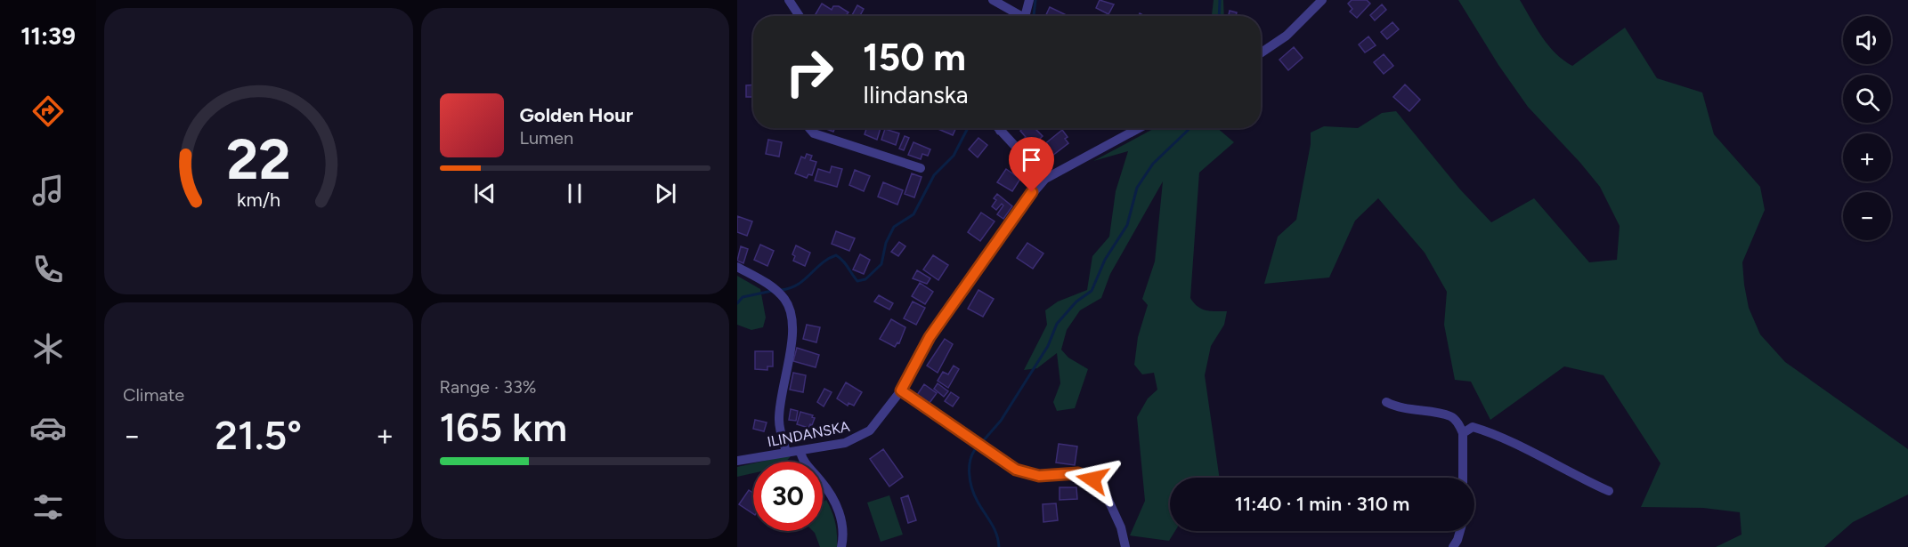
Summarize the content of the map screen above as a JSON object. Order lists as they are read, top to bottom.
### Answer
{
  "streets": {
    "street": ["ILINDANSKA"]
  },
  "page": {
    "tabs": "11:39",
    "map_buttons": ["+", "−"],
    "turn": ["150 m", "Ilindanska"],
    "song": ["Golden Hour", "Lumen"],
    "tile": [
      "Climate",
      ["Range · 33%", "165 km"]
    ],
    "heat": ["−", "21.5°", "+"],
    "limit": "30",
    "trip": "11:40 · 1 min · 310 m",
    "gauge": ["22", "km/h"]
  }
}
